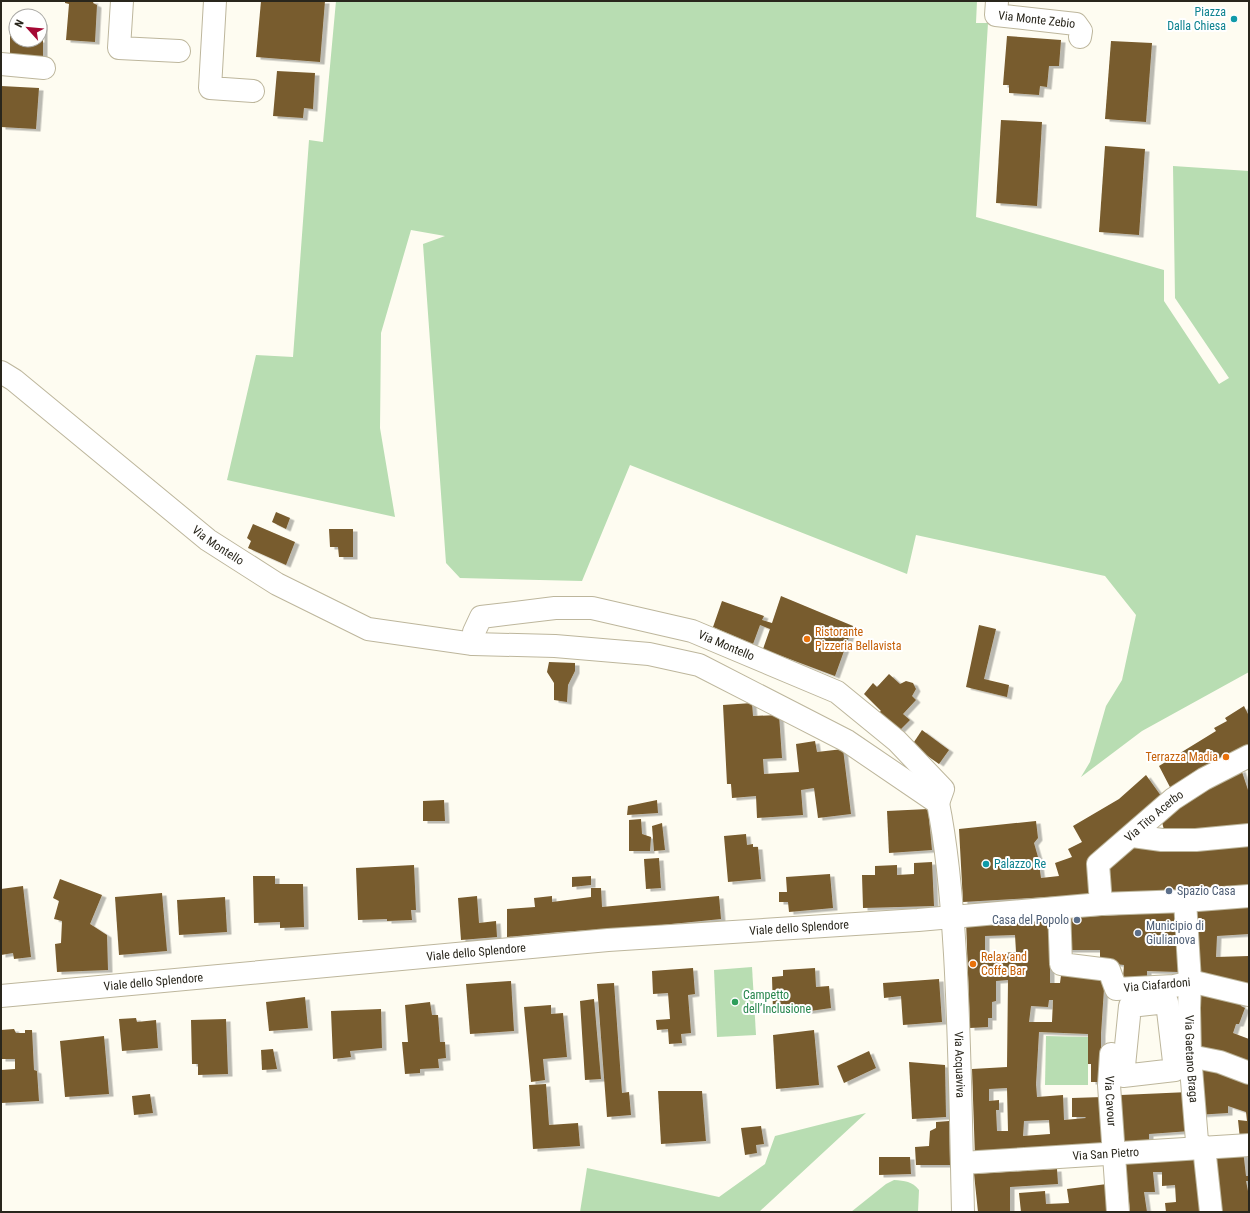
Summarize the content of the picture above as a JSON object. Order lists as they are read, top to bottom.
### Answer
{
  "streets": {
    "street": [
      "Via Monte Zebio",
      "Via Montello",
      "Via Tito Acerbo",
      "Viale dello Splendore",
      "Via Ciafardoni",
      "Via Gaetano Braga",
      "Via Acquaviva",
      "Via Cavour",
      "Via San Pietro"
    ]
  },
  "crossings": [
    ["Via Montello", "Viale dello Splendore"],
    ["Via Montello", "Via Acquaviva"],
    ["Via Tito Acerbo", "Viale dello Splendore"],
    ["Viale dello Splendore", "Via Ciafardoni"],
    ["Viale dello Splendore", "Via Gaetano Braga"],
    ["Viale dello Splendore", "Via Acquaviva"],
    ["Via Ciafardoni", "Via Gaetano Braga"],
    ["Via Ciafardoni", "Via Cavour"],
    ["Via Gaetano Braga", "Via San Pietro"],
    ["Via Acquaviva", "Via San Pietro"],
    ["Via Cavour", "Via San Pietro"]
  ],
  "places": [
    "Piazza Dalla Chiesa",
    "Ristorante Pizzeria Bellavista",
    "Terrazza Madia",
    "Palazzo Re",
    "Spazio Casa",
    "Casa del Popolo",
    "Municipio di Giulianova",
    "Relax and Coffe Bar",
    "Campetto dell’Inclusione"
  ],
  "north": "top left"
}
